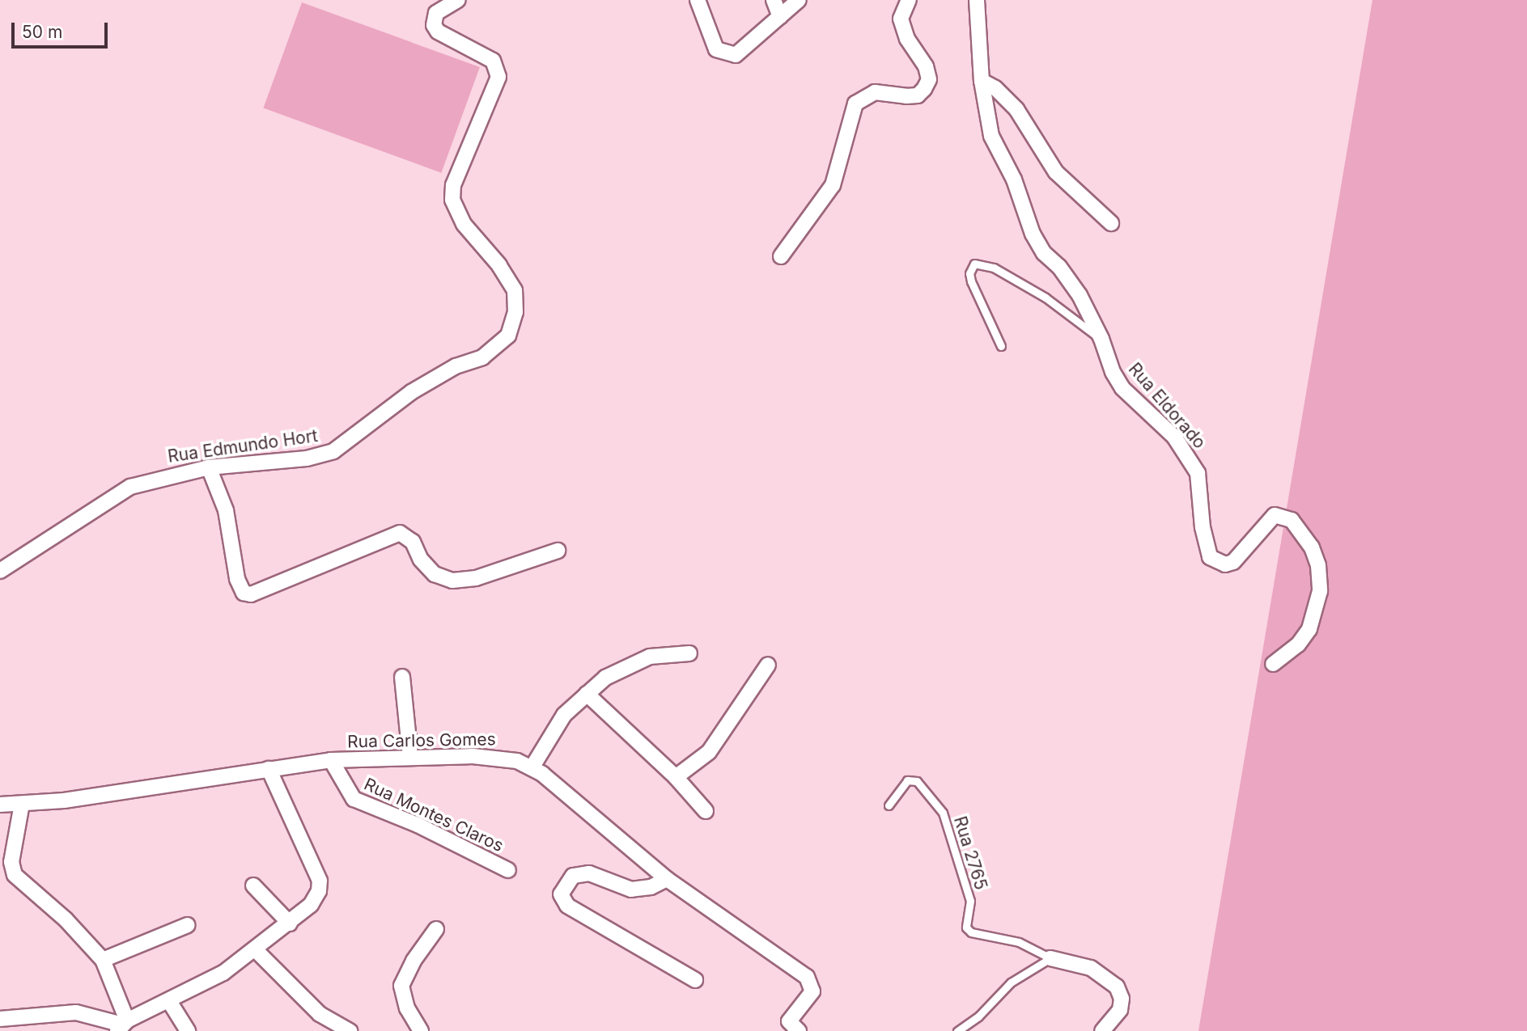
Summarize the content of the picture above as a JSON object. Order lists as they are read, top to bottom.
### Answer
{
  "streets": {
    "street": [
      "Rua Eldorado",
      "Rua Edmundo Hort",
      "Rua Carlos Gomes",
      "Rua Montes Claros"
    ],
    "lane": ["Rua 2765"]
  },
  "crossings": [
    ["Rua Carlos Gomes", "Rua Montes Claros"]
  ],
  "scale_bar": "50 m"
}
